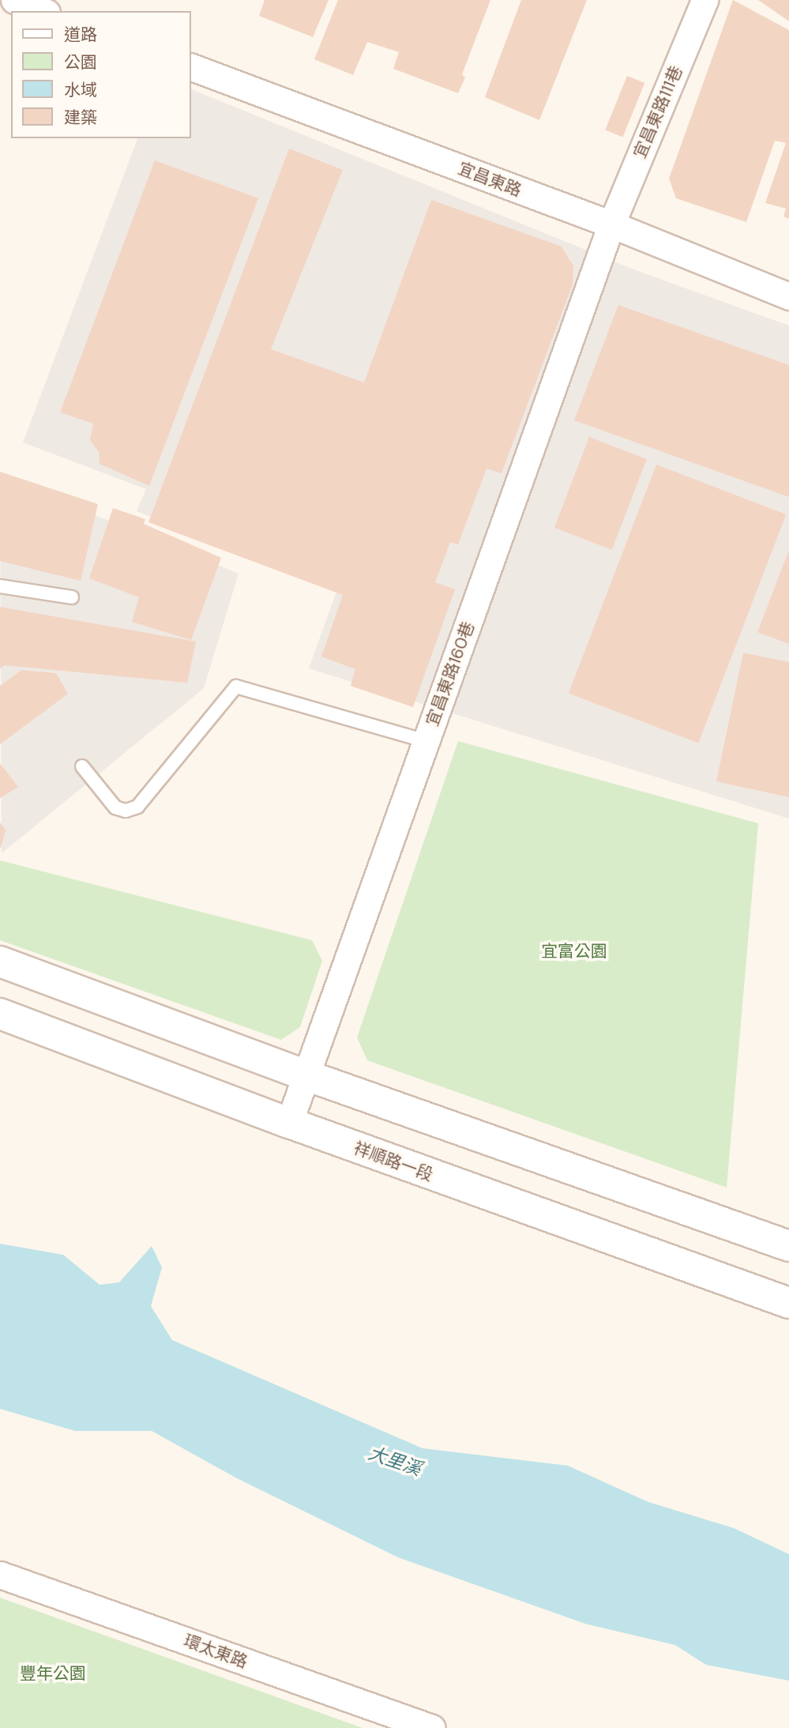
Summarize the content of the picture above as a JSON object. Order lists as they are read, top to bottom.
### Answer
{
  "streets": {
    "street": [
      "宜昌東路111巷",
      "宜昌東路",
      "宜昌東路160巷",
      "祥順路一段",
      "環太東路"
    ]
  },
  "crossings": [
    ["宜昌東路111巷", "宜昌東路"],
    ["宜昌東路111巷", "宜昌東路160巷"],
    ["宜昌東路", "宜昌東路160巷"],
    ["宜昌東路160巷", "祥順路一段"]
  ],
  "water": ["大里溪"],
  "parks": ["宜富公園", "豐年公園"],
  "legend": [
    "道路",
    "公園",
    "水域",
    "建築"
  ]
}
